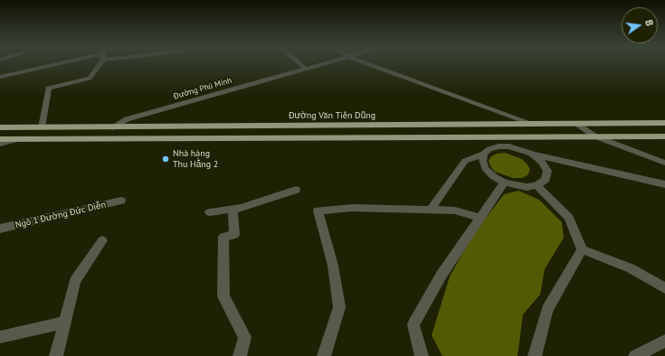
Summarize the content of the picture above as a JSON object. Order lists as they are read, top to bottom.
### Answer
{
  "streets": {
    "main road": ["Đường Văn Tiến Dũng"],
    "street": ["Đường Phú Minh", "Ngõ 1 Đường Đức Diễn"]
  },
  "crossings": [
    ["Đường Phú Minh", "Đường Văn Tiến Dũng"]
  ],
  "places": ["Nhà hàng Thu Hằng 2"],
  "north": "right"
}
